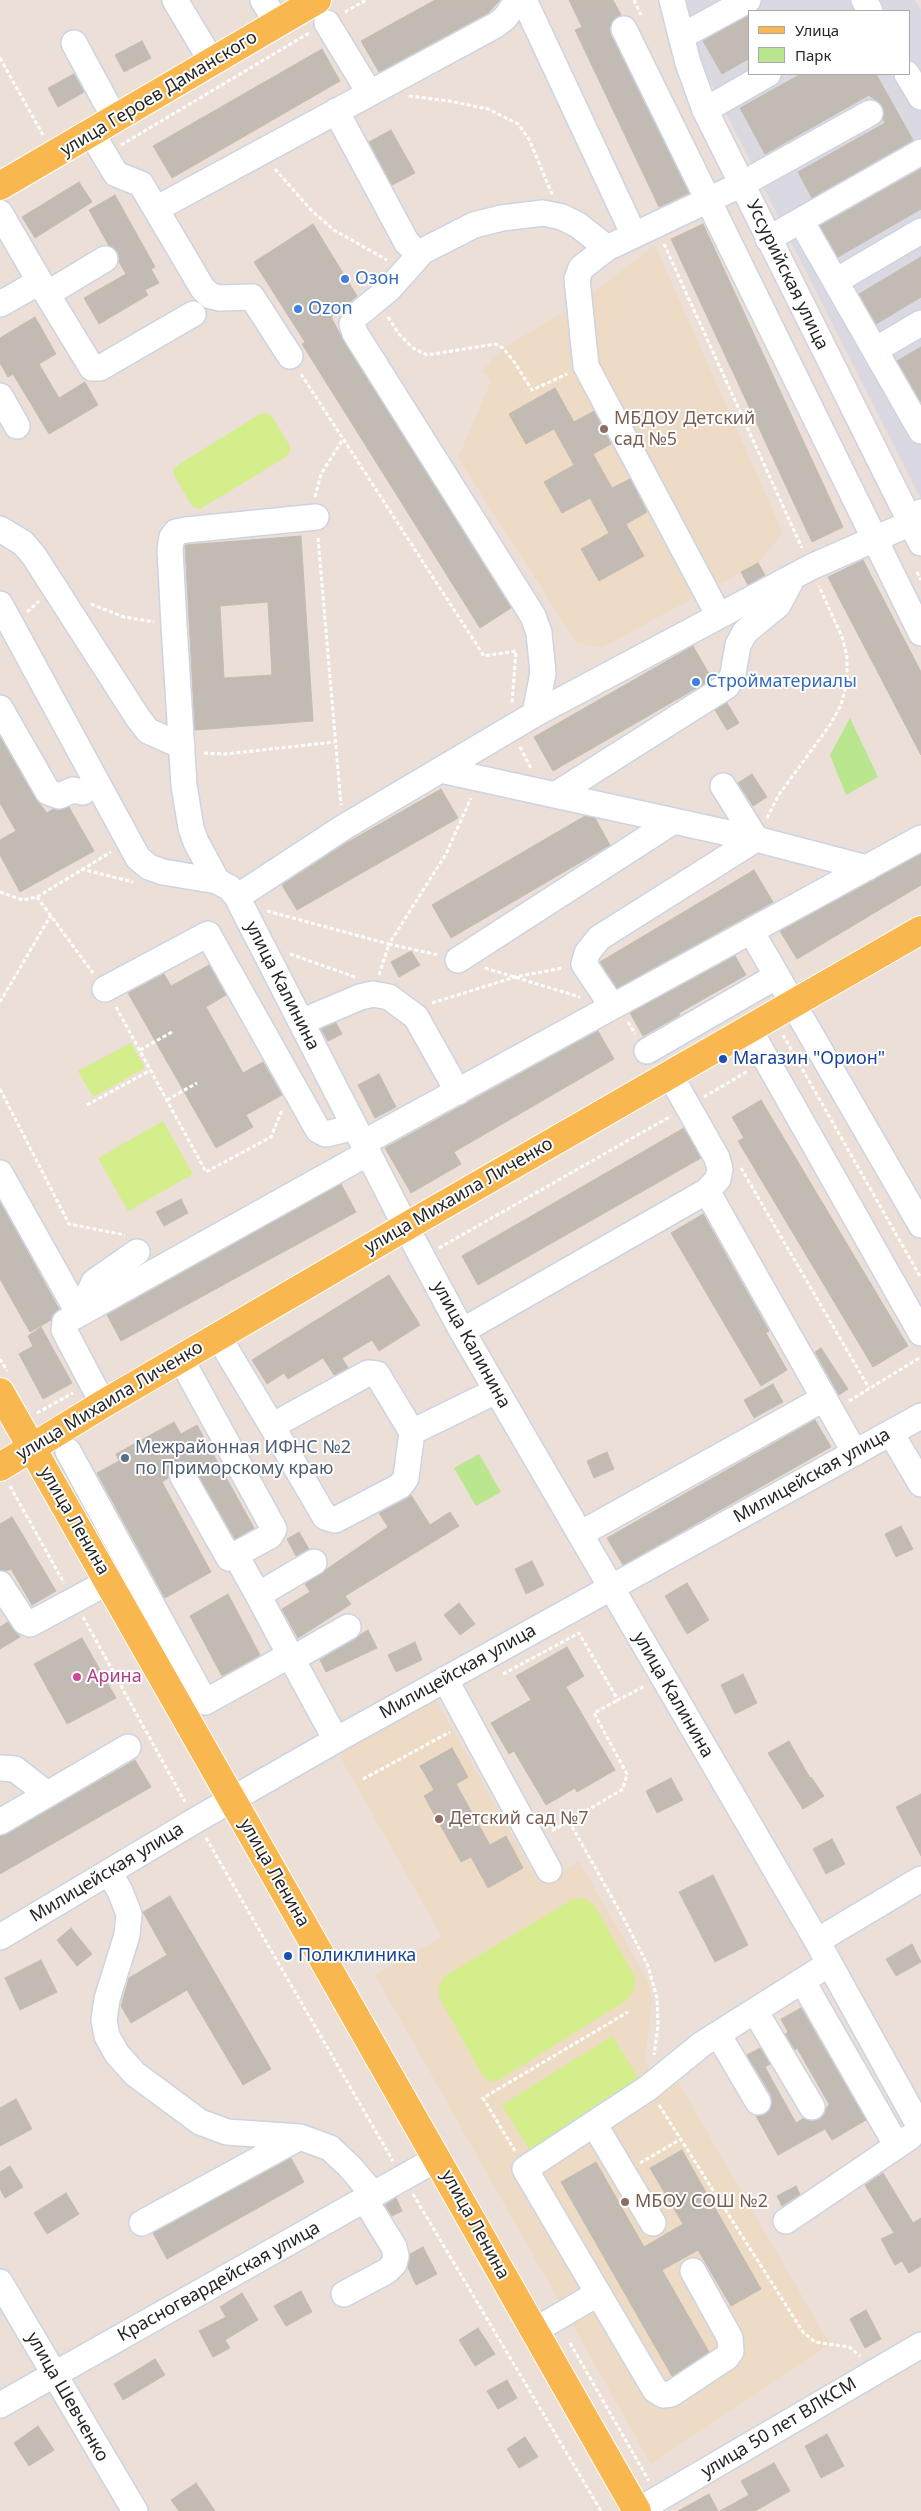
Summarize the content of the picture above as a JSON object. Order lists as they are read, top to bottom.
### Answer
{
  "streets": {
    "main road": ["улица Героев Даманского", "улица Михаила Личенко", "улица Ленина"],
    "street": [
      "Уссурийская улица",
      "улица Калинина",
      "Милицейская улица",
      "Красногвардейская улица",
      "улица Шевченко",
      "улица 50 лет ВЛКСМ"
    ]
  },
  "crossings": [
    ["улица Калинина", "улица Михаила Личенко"],
    ["улица Калинина", "Милицейская улица"],
    ["улица Михаила Личенко", "улица Ленина"],
    ["Милицейская улица", "улица Ленина"],
    ["улица Ленина", "Красногвардейская улица"],
    ["улица Ленина", "улица 50 лет ВЛКСМ"],
    ["Красногвардейская улица", "улица Шевченко"]
  ],
  "places": [
    "Озон",
    "Ozon",
    "МБДОУ Детский сад №5",
    "Стройматериалы",
    "Магазин \"Орион\"",
    "Межрайонная ИФНС №2 по Приморскому краю",
    "Арина",
    "Детский сад №7",
    "Поликлиника",
    "МБОУ СОШ №2"
  ],
  "legend": ["Улица", "Парк"]
}
